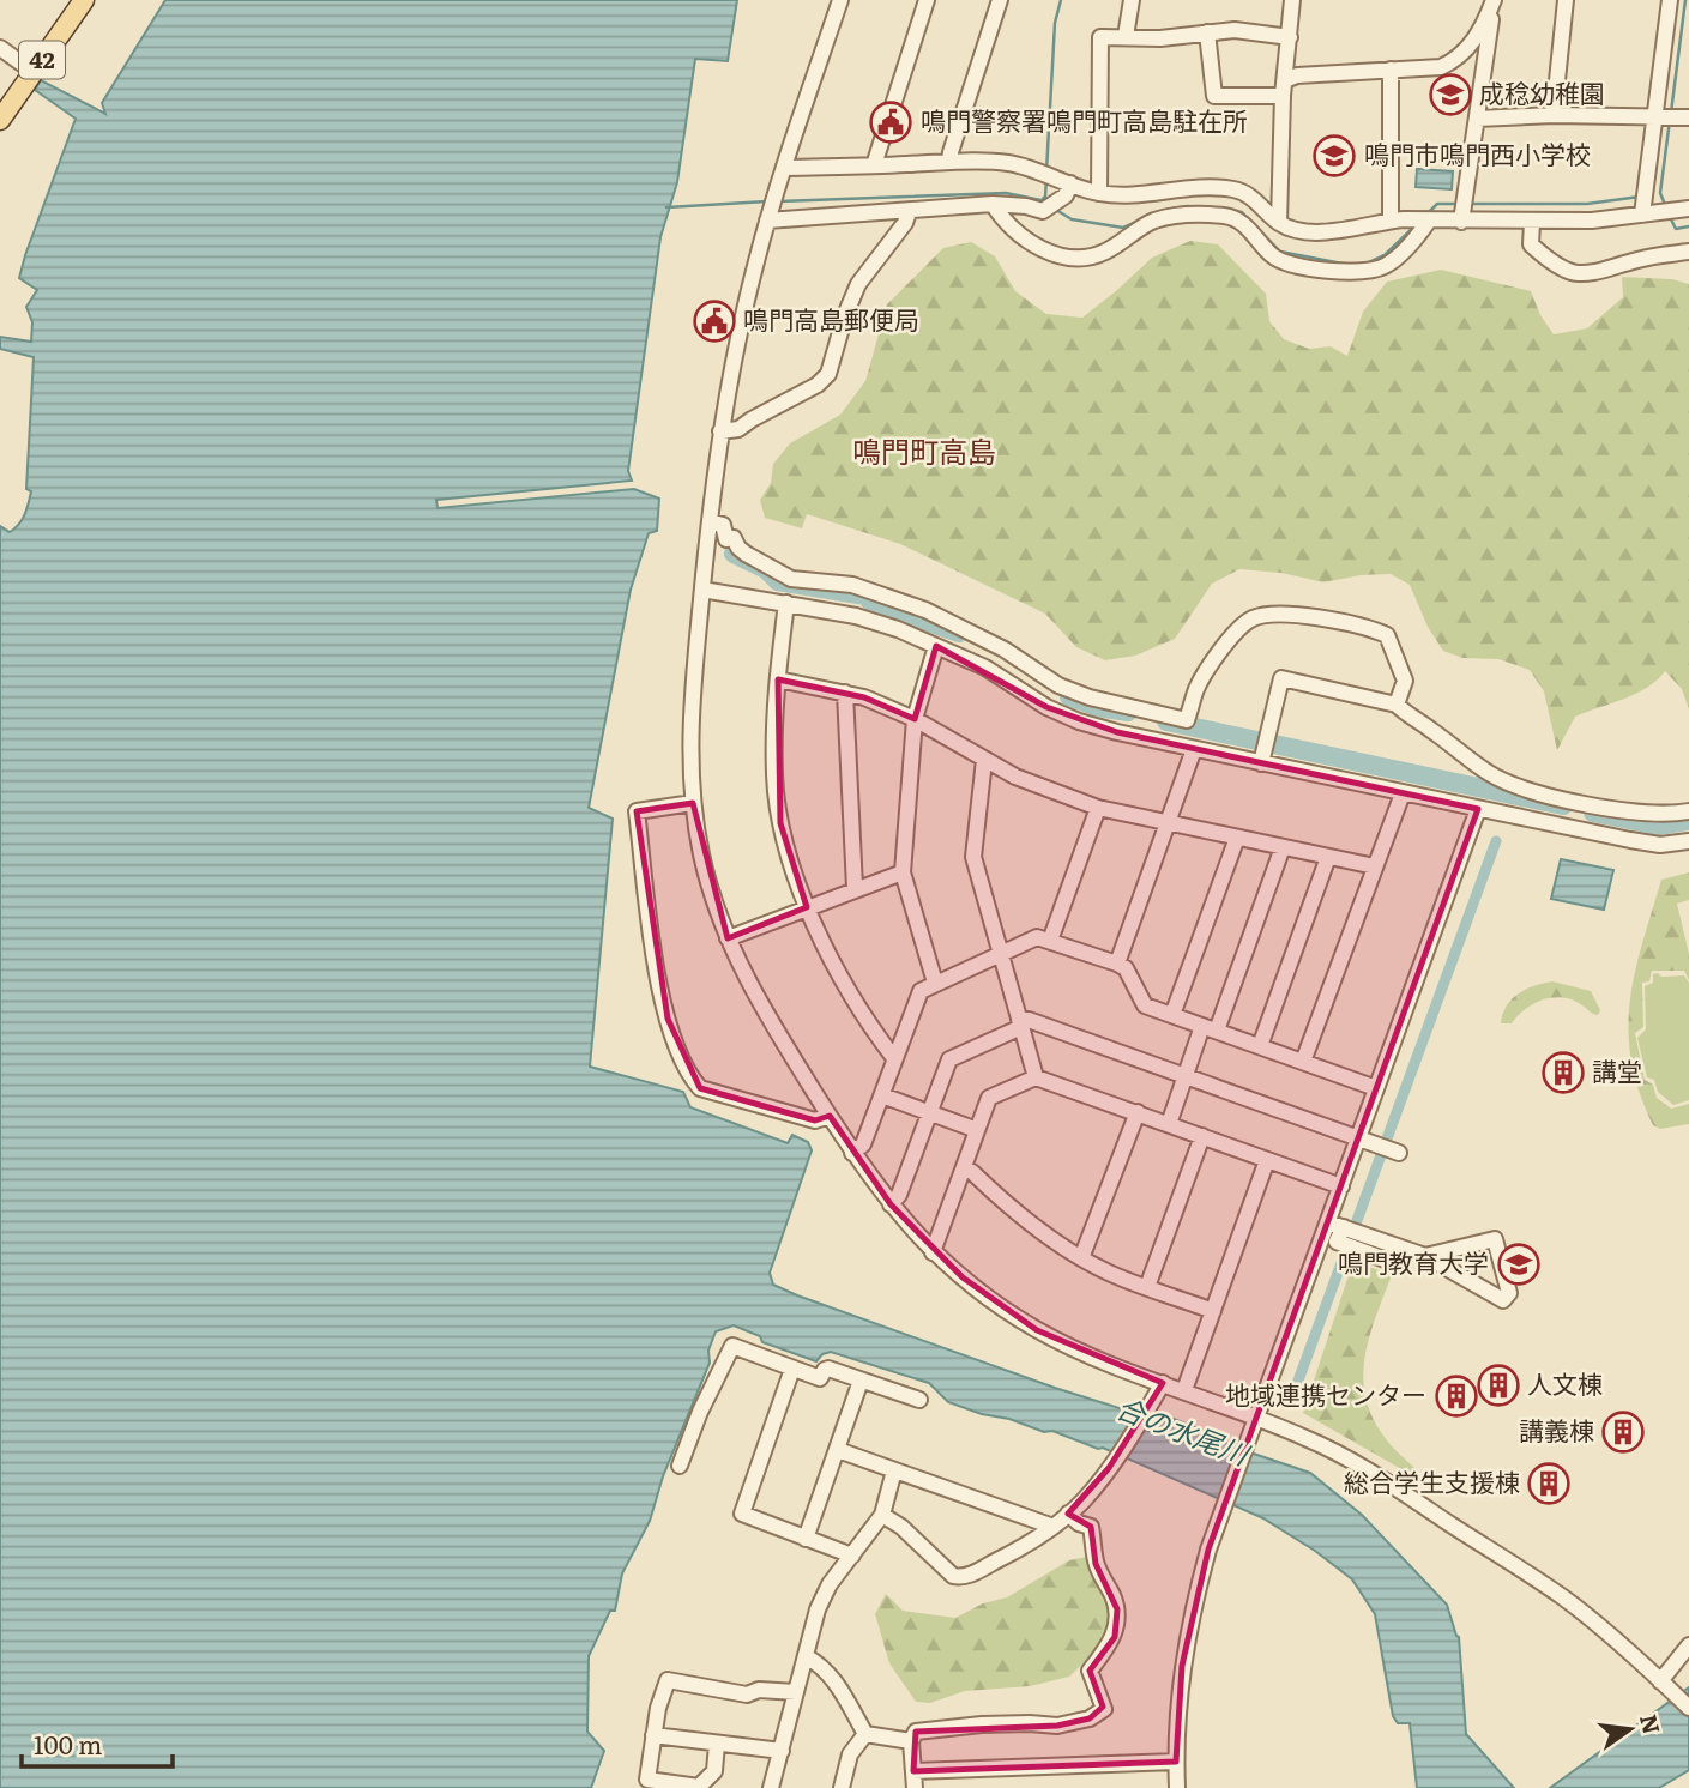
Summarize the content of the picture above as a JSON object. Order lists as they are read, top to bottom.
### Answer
{
  "streets": {
    "main road": ["42"]
  },
  "districts": ["鳴門町高島"],
  "water": ["合の水尾川"],
  "places": {
    "school or university": ["成稔幼稚園", "鳴門市鳴門西小学校", "鳴門教育大学"],
    "public building": ["鳴門警察署鳴門町高島駐在所", "鳴門高島郵便局"],
    "building": [
      "講堂",
      "人文棟",
      "地域連携センター",
      "講義棟",
      "総合学生支援棟"
    ]
  },
  "scale_bar": "100 m",
  "north": "right"
}
